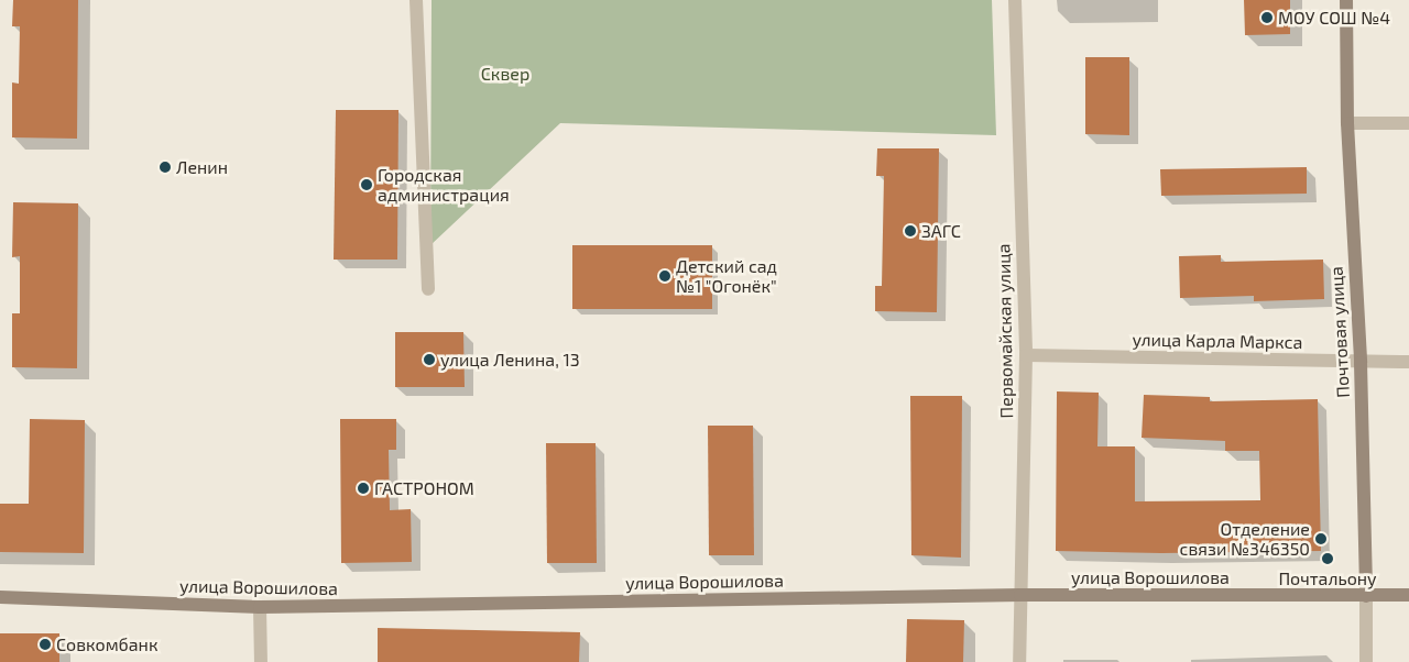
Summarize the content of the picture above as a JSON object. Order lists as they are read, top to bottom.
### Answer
{
  "streets": {
    "main road": ["Почтовая улица", "улица Ворошилова"],
    "street": ["Первомайская улица", "улица Карла Маркса"]
  },
  "crossings": [
    ["Первомайская улица", "улица Карла Маркса"],
    ["Первомайская улица", "улица Ворошилова"],
    ["Почтовая улица", "улица Карла Маркса"],
    ["Почтовая улица", "улица Ворошилова"]
  ],
  "parks": ["Сквер"],
  "places": [
    "МОУ СОШ №4",
    "Ленин",
    "Городская администрация",
    "ЗАГС",
    "Детский сад №1 \"Огонёк\"",
    "улица Ленина, 13",
    "ГАСТРОНОМ",
    "Отделение связи №346350",
    "Почтальону",
    "Совкомбанк"
  ]
}
